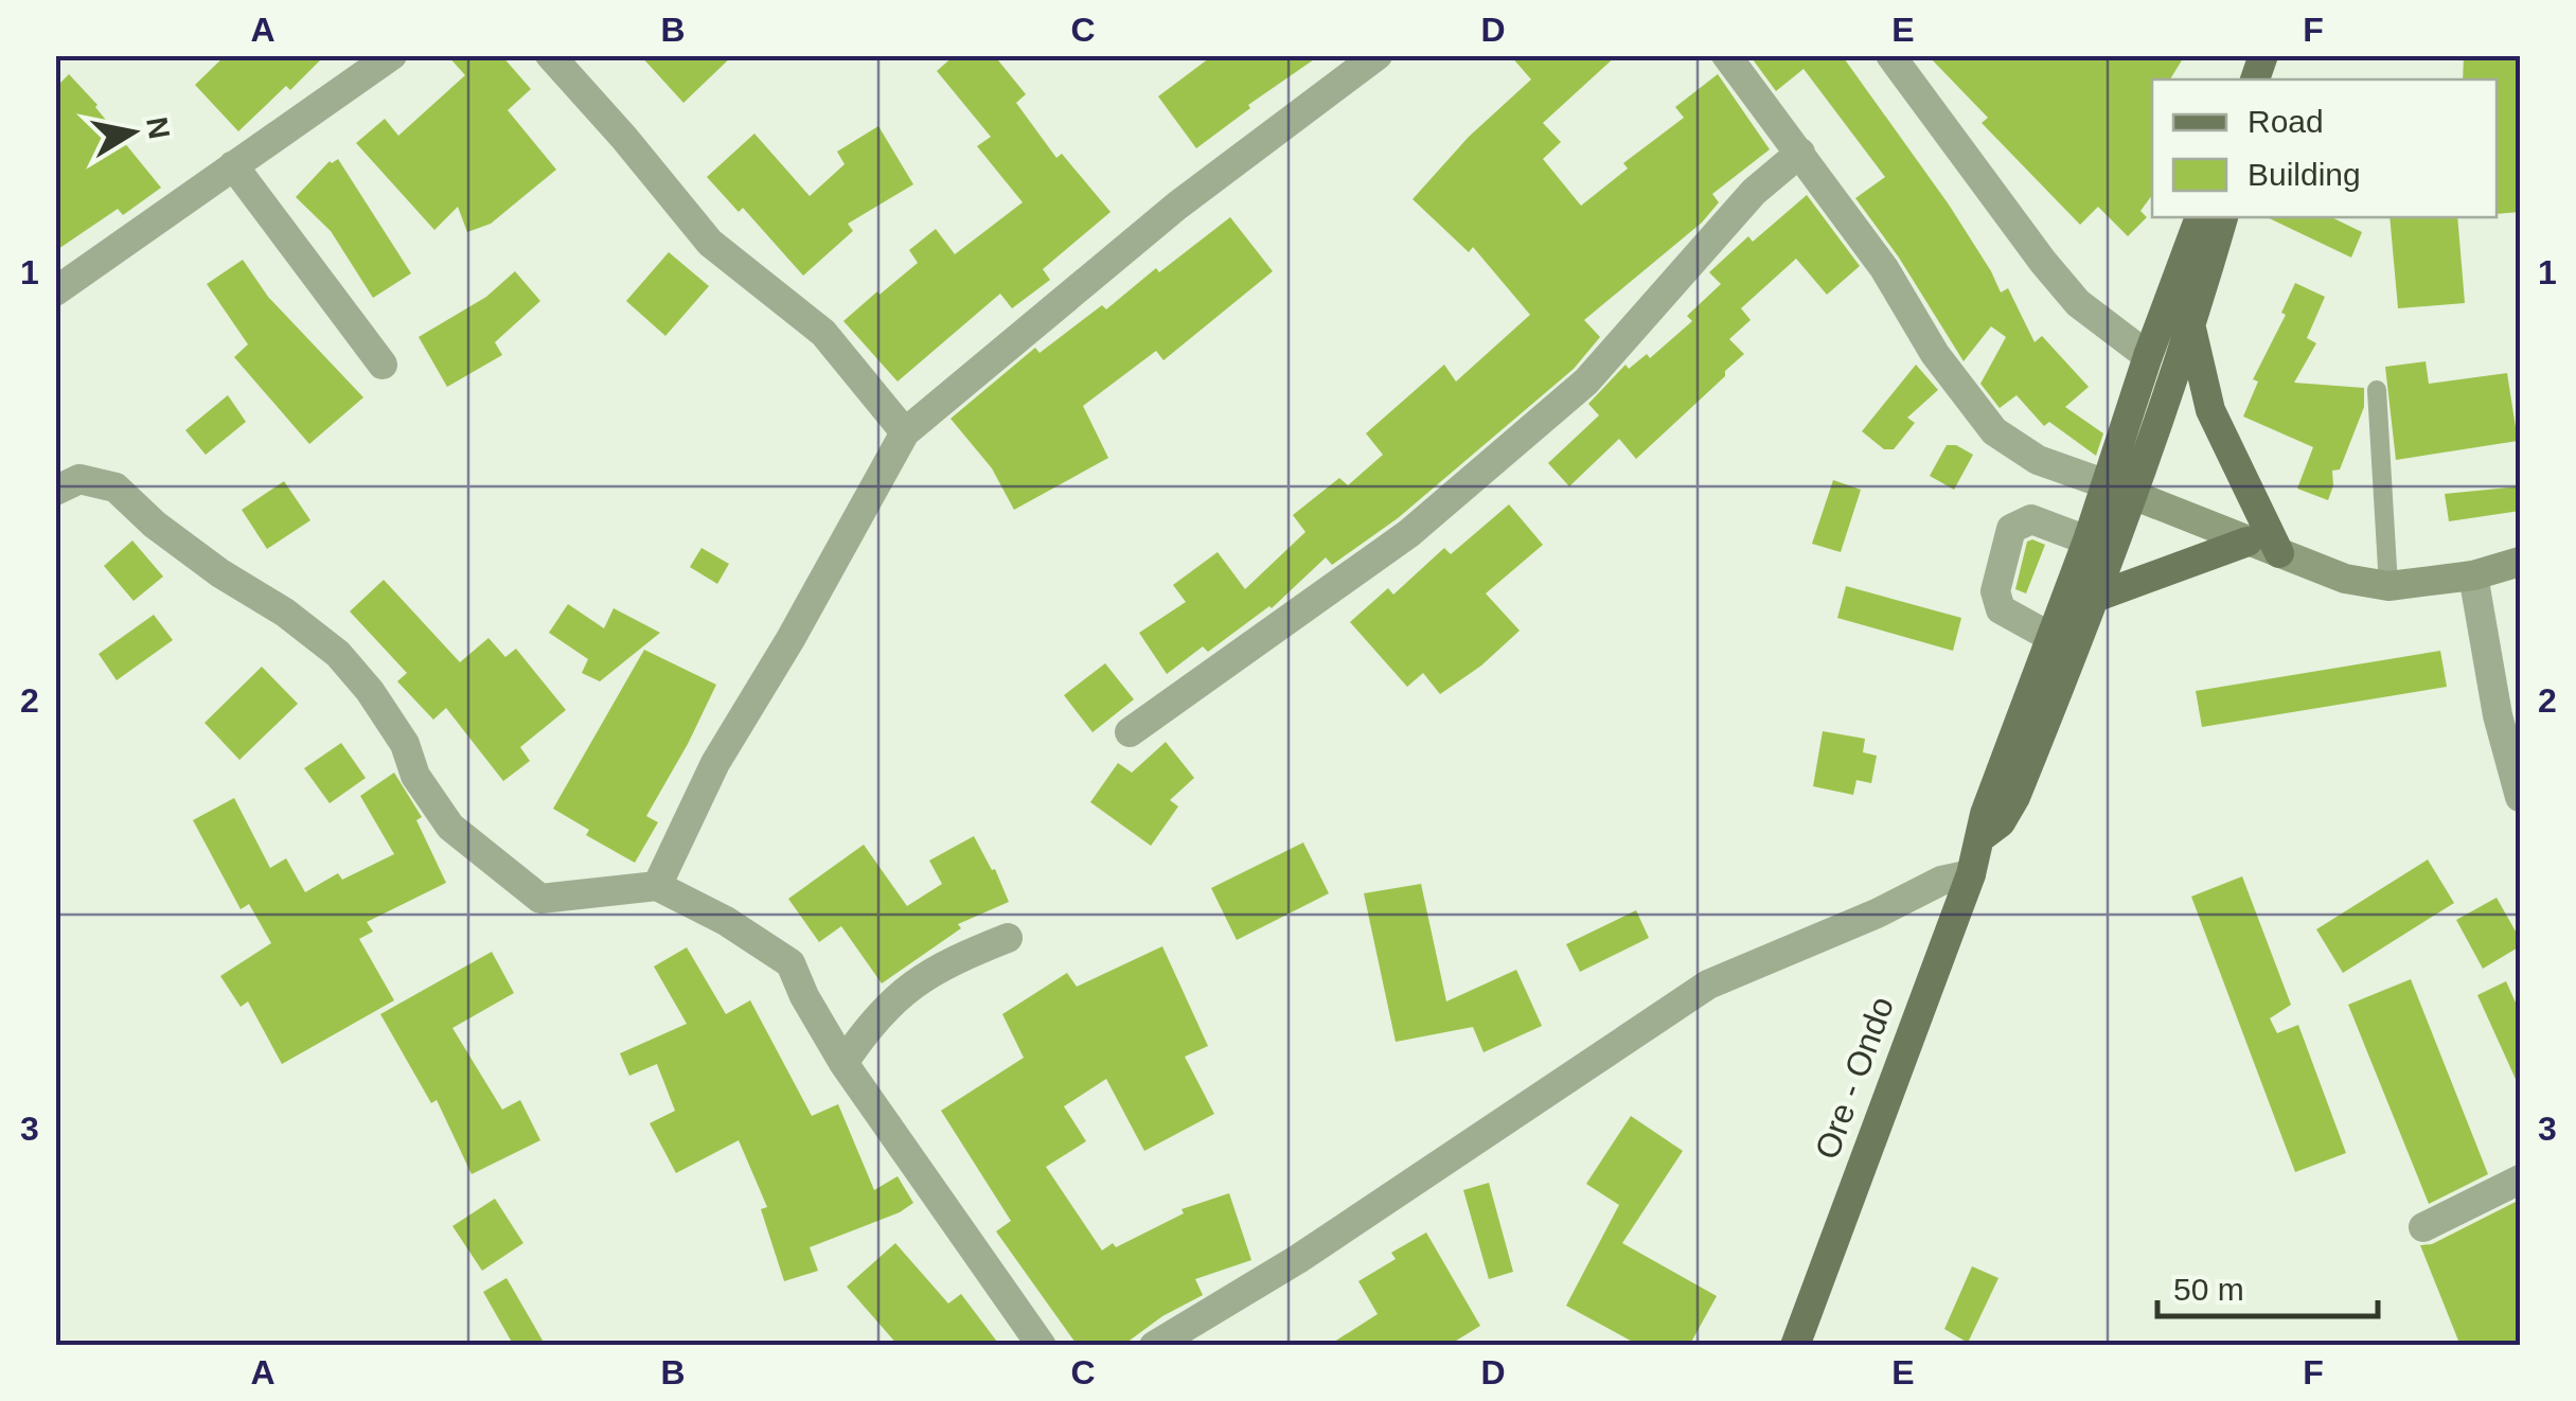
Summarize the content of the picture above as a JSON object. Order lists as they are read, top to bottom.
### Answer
{
  "streets": {
    "main road": ["Ore - Ondo"]
  },
  "legend": ["Road", "Building"],
  "scale_bar": "50 m",
  "north": "right",
  "grid": {
    "columns": [
      "A",
      "B",
      "C",
      "D",
      "E",
      "F"
    ],
    "rows": ["1", "2", "3"]
  }
}
